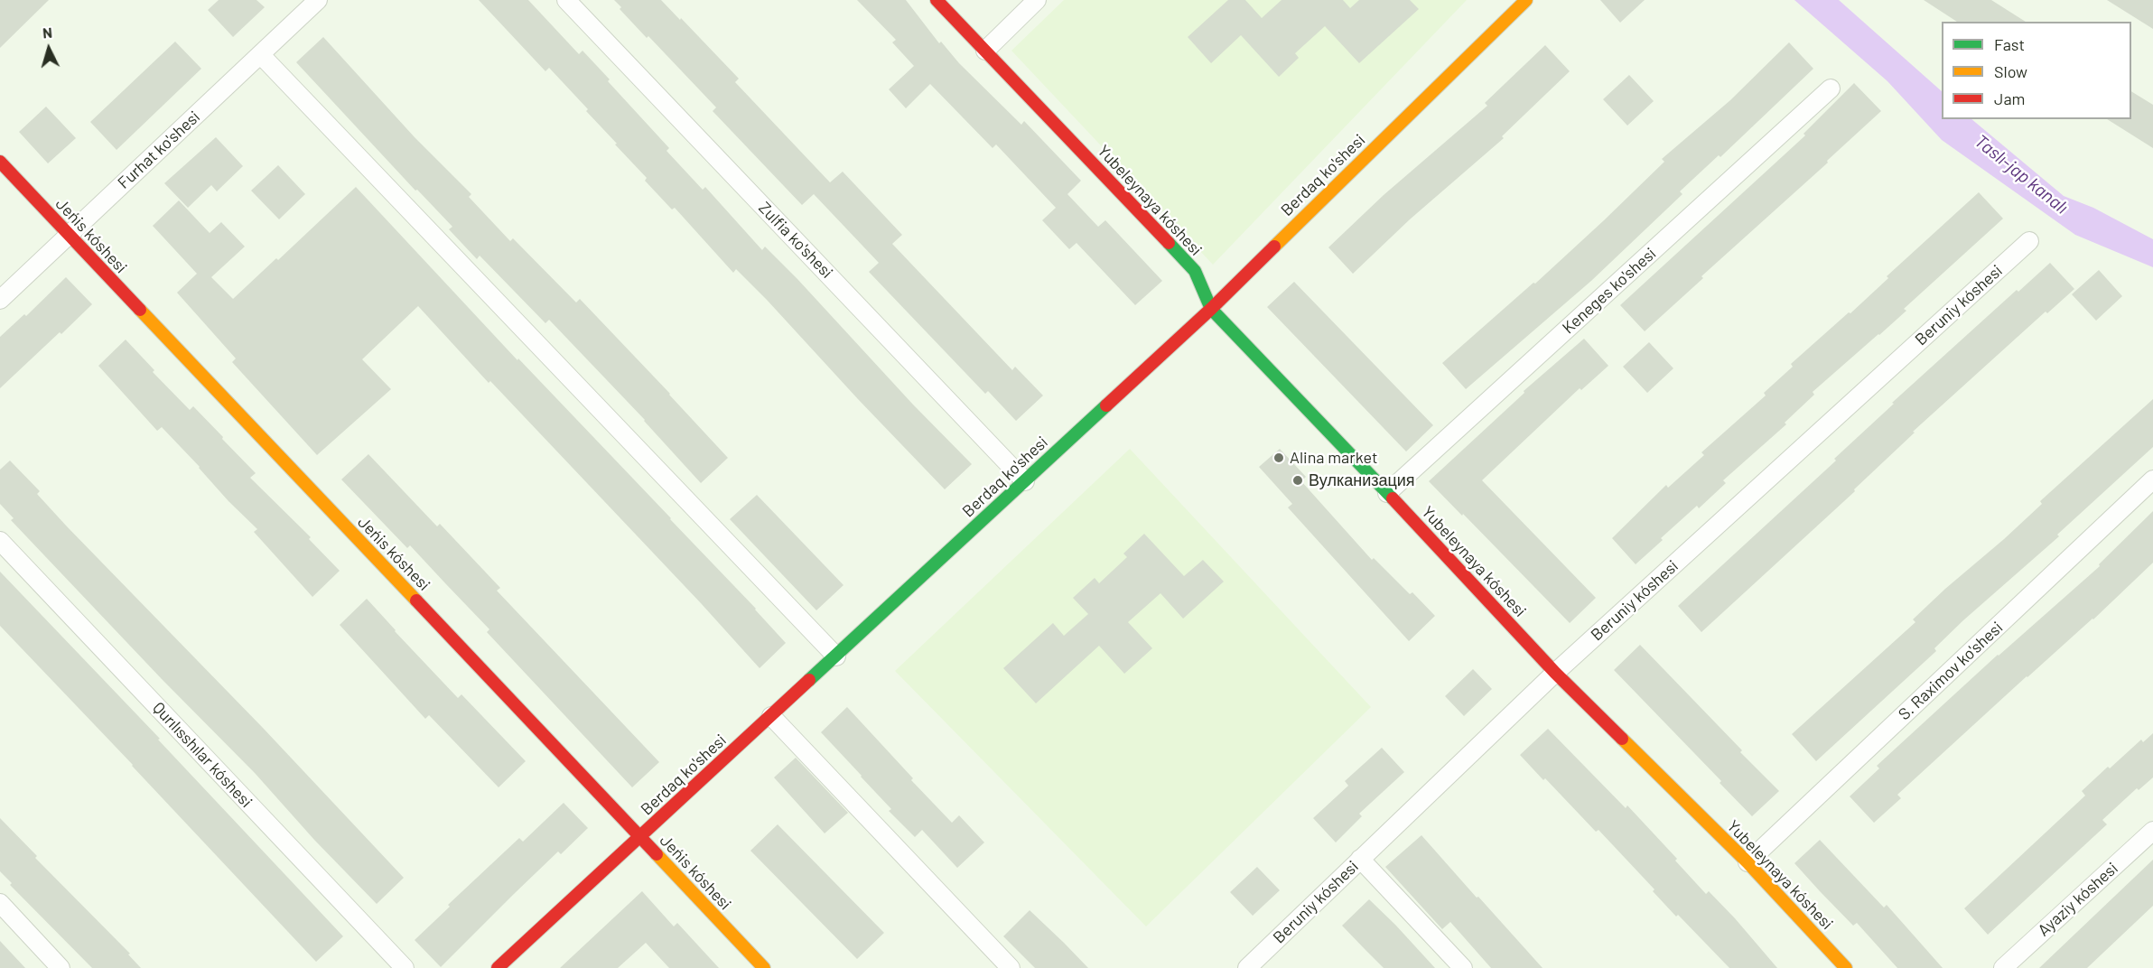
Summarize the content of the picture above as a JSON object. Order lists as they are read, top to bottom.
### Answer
{
  "streets": {
    "street": [
      "Furhat ko'shesi",
      "Berdaq ko'shesi",
      "Yubeleynaya kóshesi",
      "Jeńis kóshesi",
      "Zulfia ko'shesi",
      "Keneges ko'shesi",
      "Beruniy kóshesi",
      "S. Raximov ko'shesi",
      "Qurılısshılar kóshesi",
      "Ayaziy kóshesi"
    ]
  },
  "crossings": [
    ["Furhat ko'shesi", "Jeńis kóshesi"],
    ["Berdaq ko'shesi", "Yubeleynaya kóshesi"],
    ["Berdaq ko'shesi", "Jeńis kóshesi"],
    ["Berdaq ko'shesi", "Zulfia ko'shesi"],
    ["Yubeleynaya kóshesi", "Keneges ko'shesi"],
    ["Yubeleynaya kóshesi", "Beruniy kóshesi"],
    ["Yubeleynaya kóshesi", "S. Raximov ko'shesi"]
  ],
  "water": ["Taslı-jap kanalı"],
  "places": ["Alina market", "Вулканизация"],
  "legend": ["Fast", "Slow", "Jam"],
  "north": "top"
}
